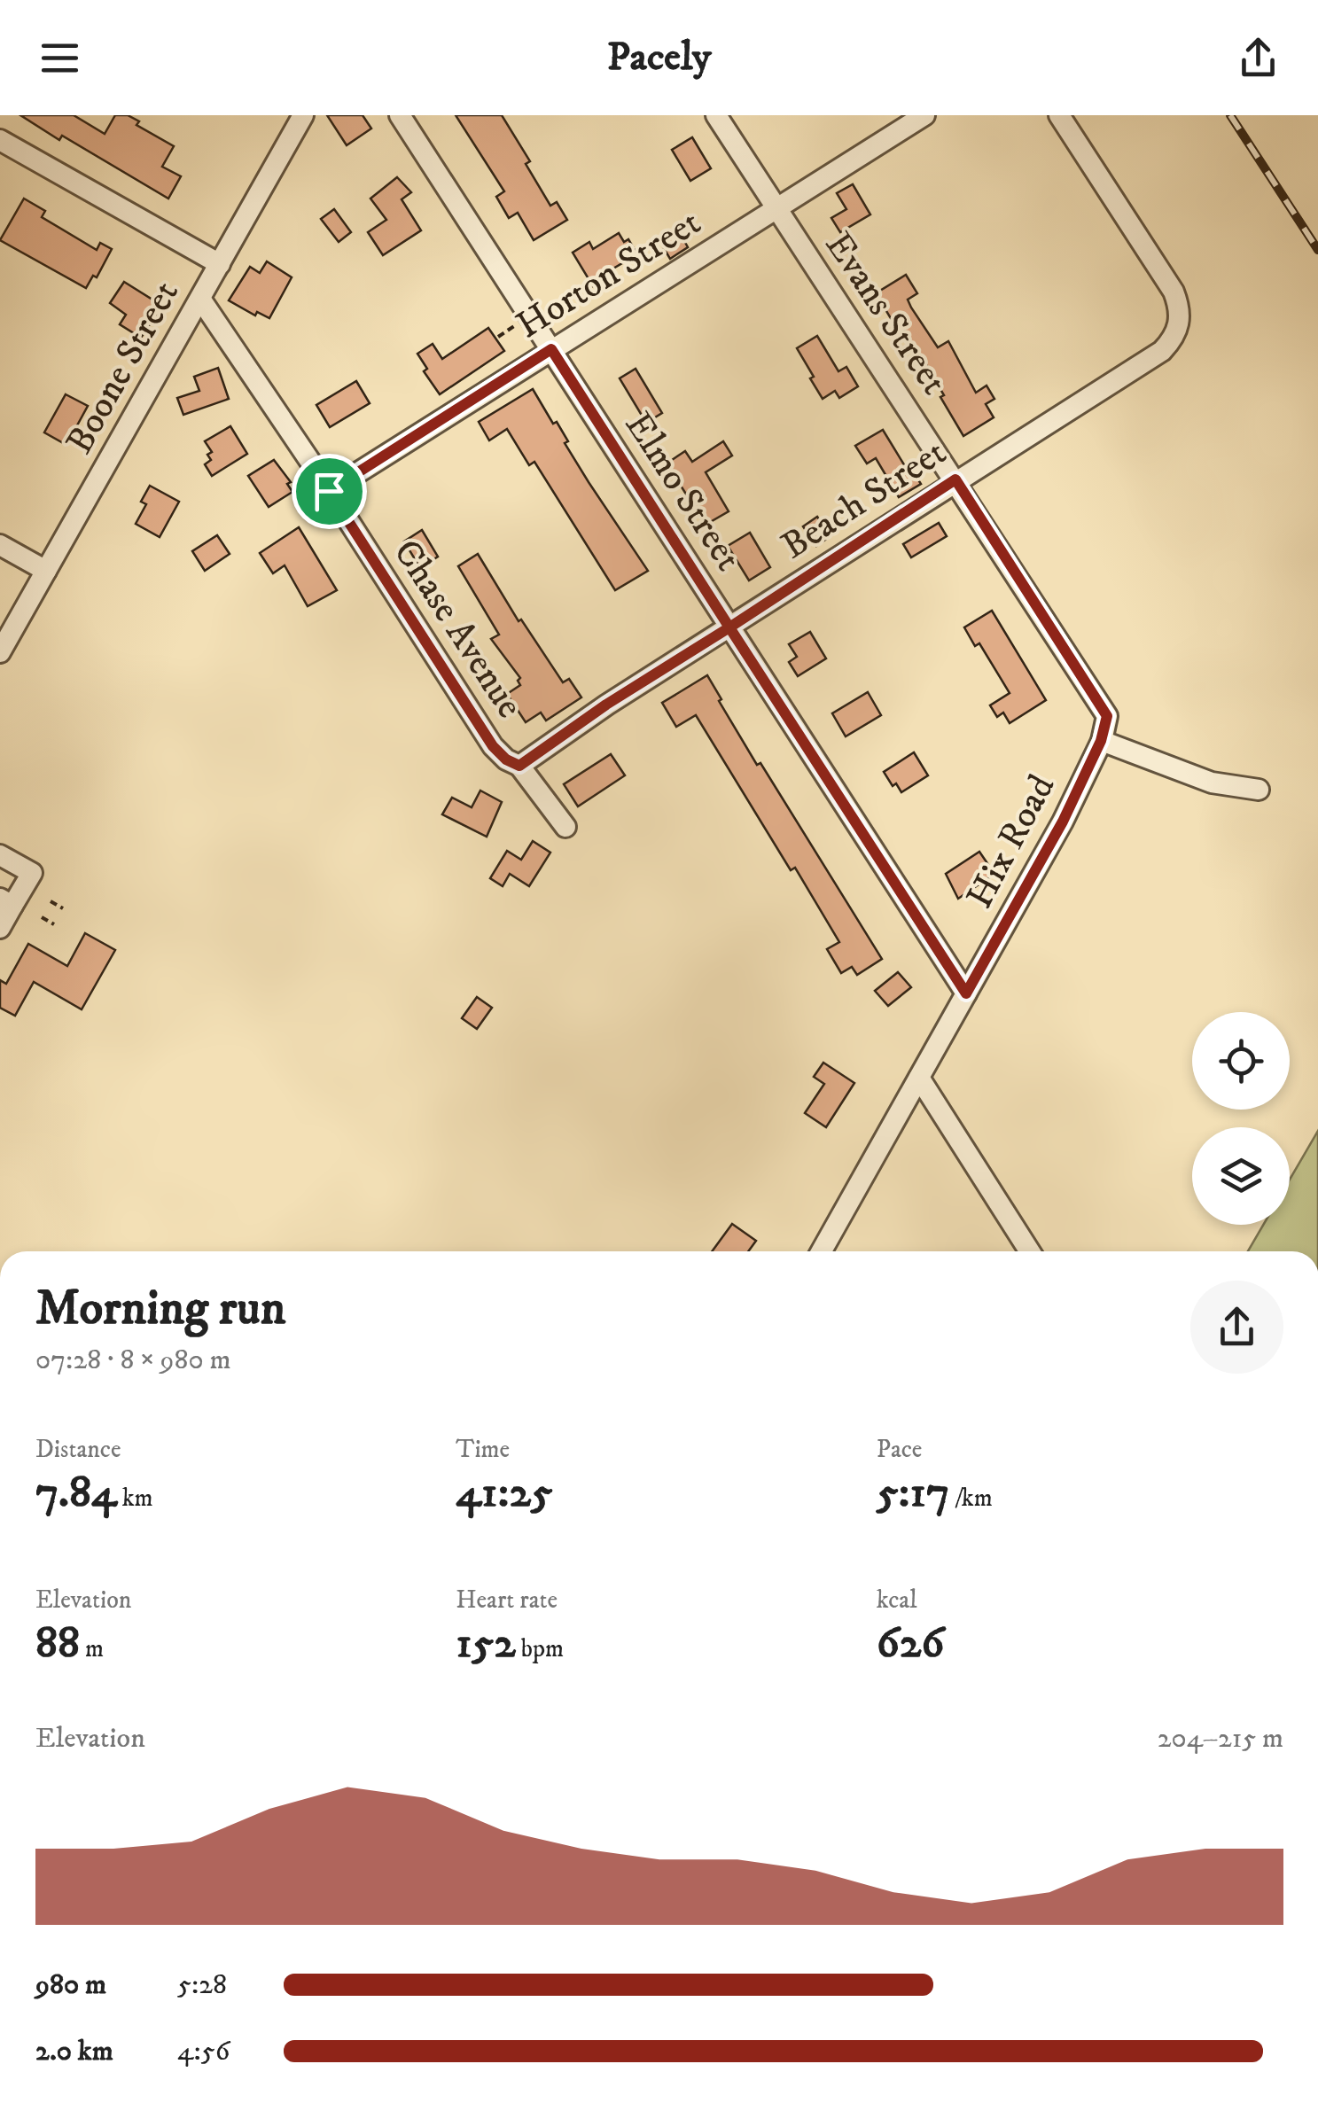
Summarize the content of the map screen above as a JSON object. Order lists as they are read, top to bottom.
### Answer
{
  "streets": {
    "street": [
      "Horton Street",
      "Evans Street",
      "Boone Street",
      "Elmo Street",
      "Beach Street",
      "Chase Avenue",
      "Hix Road"
    ]
  },
  "crossings": [
    ["Horton Street", "Evans Street"],
    ["Horton Street", "Elmo Street"],
    ["Horton Street", "Chase Avenue"],
    ["Evans Street", "Beach Street"],
    ["Evans Street", "Hix Road"],
    ["Boone Street", "Chase Avenue"],
    ["Elmo Street", "Beach Street"],
    ["Elmo Street", "Hix Road"],
    ["Beach Street", "Chase Avenue"]
  ],
  "page": {
    "header": "Pacely",
    "heading": ["Morning run", "07:28 · 8 × 980 m"],
    "stats": [
      ["Distance", "7.84 km"],
      ["Time", "41:25"],
      ["Pace", "5:17 /km"],
      ["Elevation", "88 m"],
      ["Heart rate", "152 bpm"],
      ["kcal", "626"]
    ],
    "chart": ["Elevation", "204–215 m"],
    "list": [
      {
        "name": "980 m",
        "note": "5:28"
      },
      {
        "name": "2.0 km",
        "note": "4:56"
      }
    ]
  }
}
